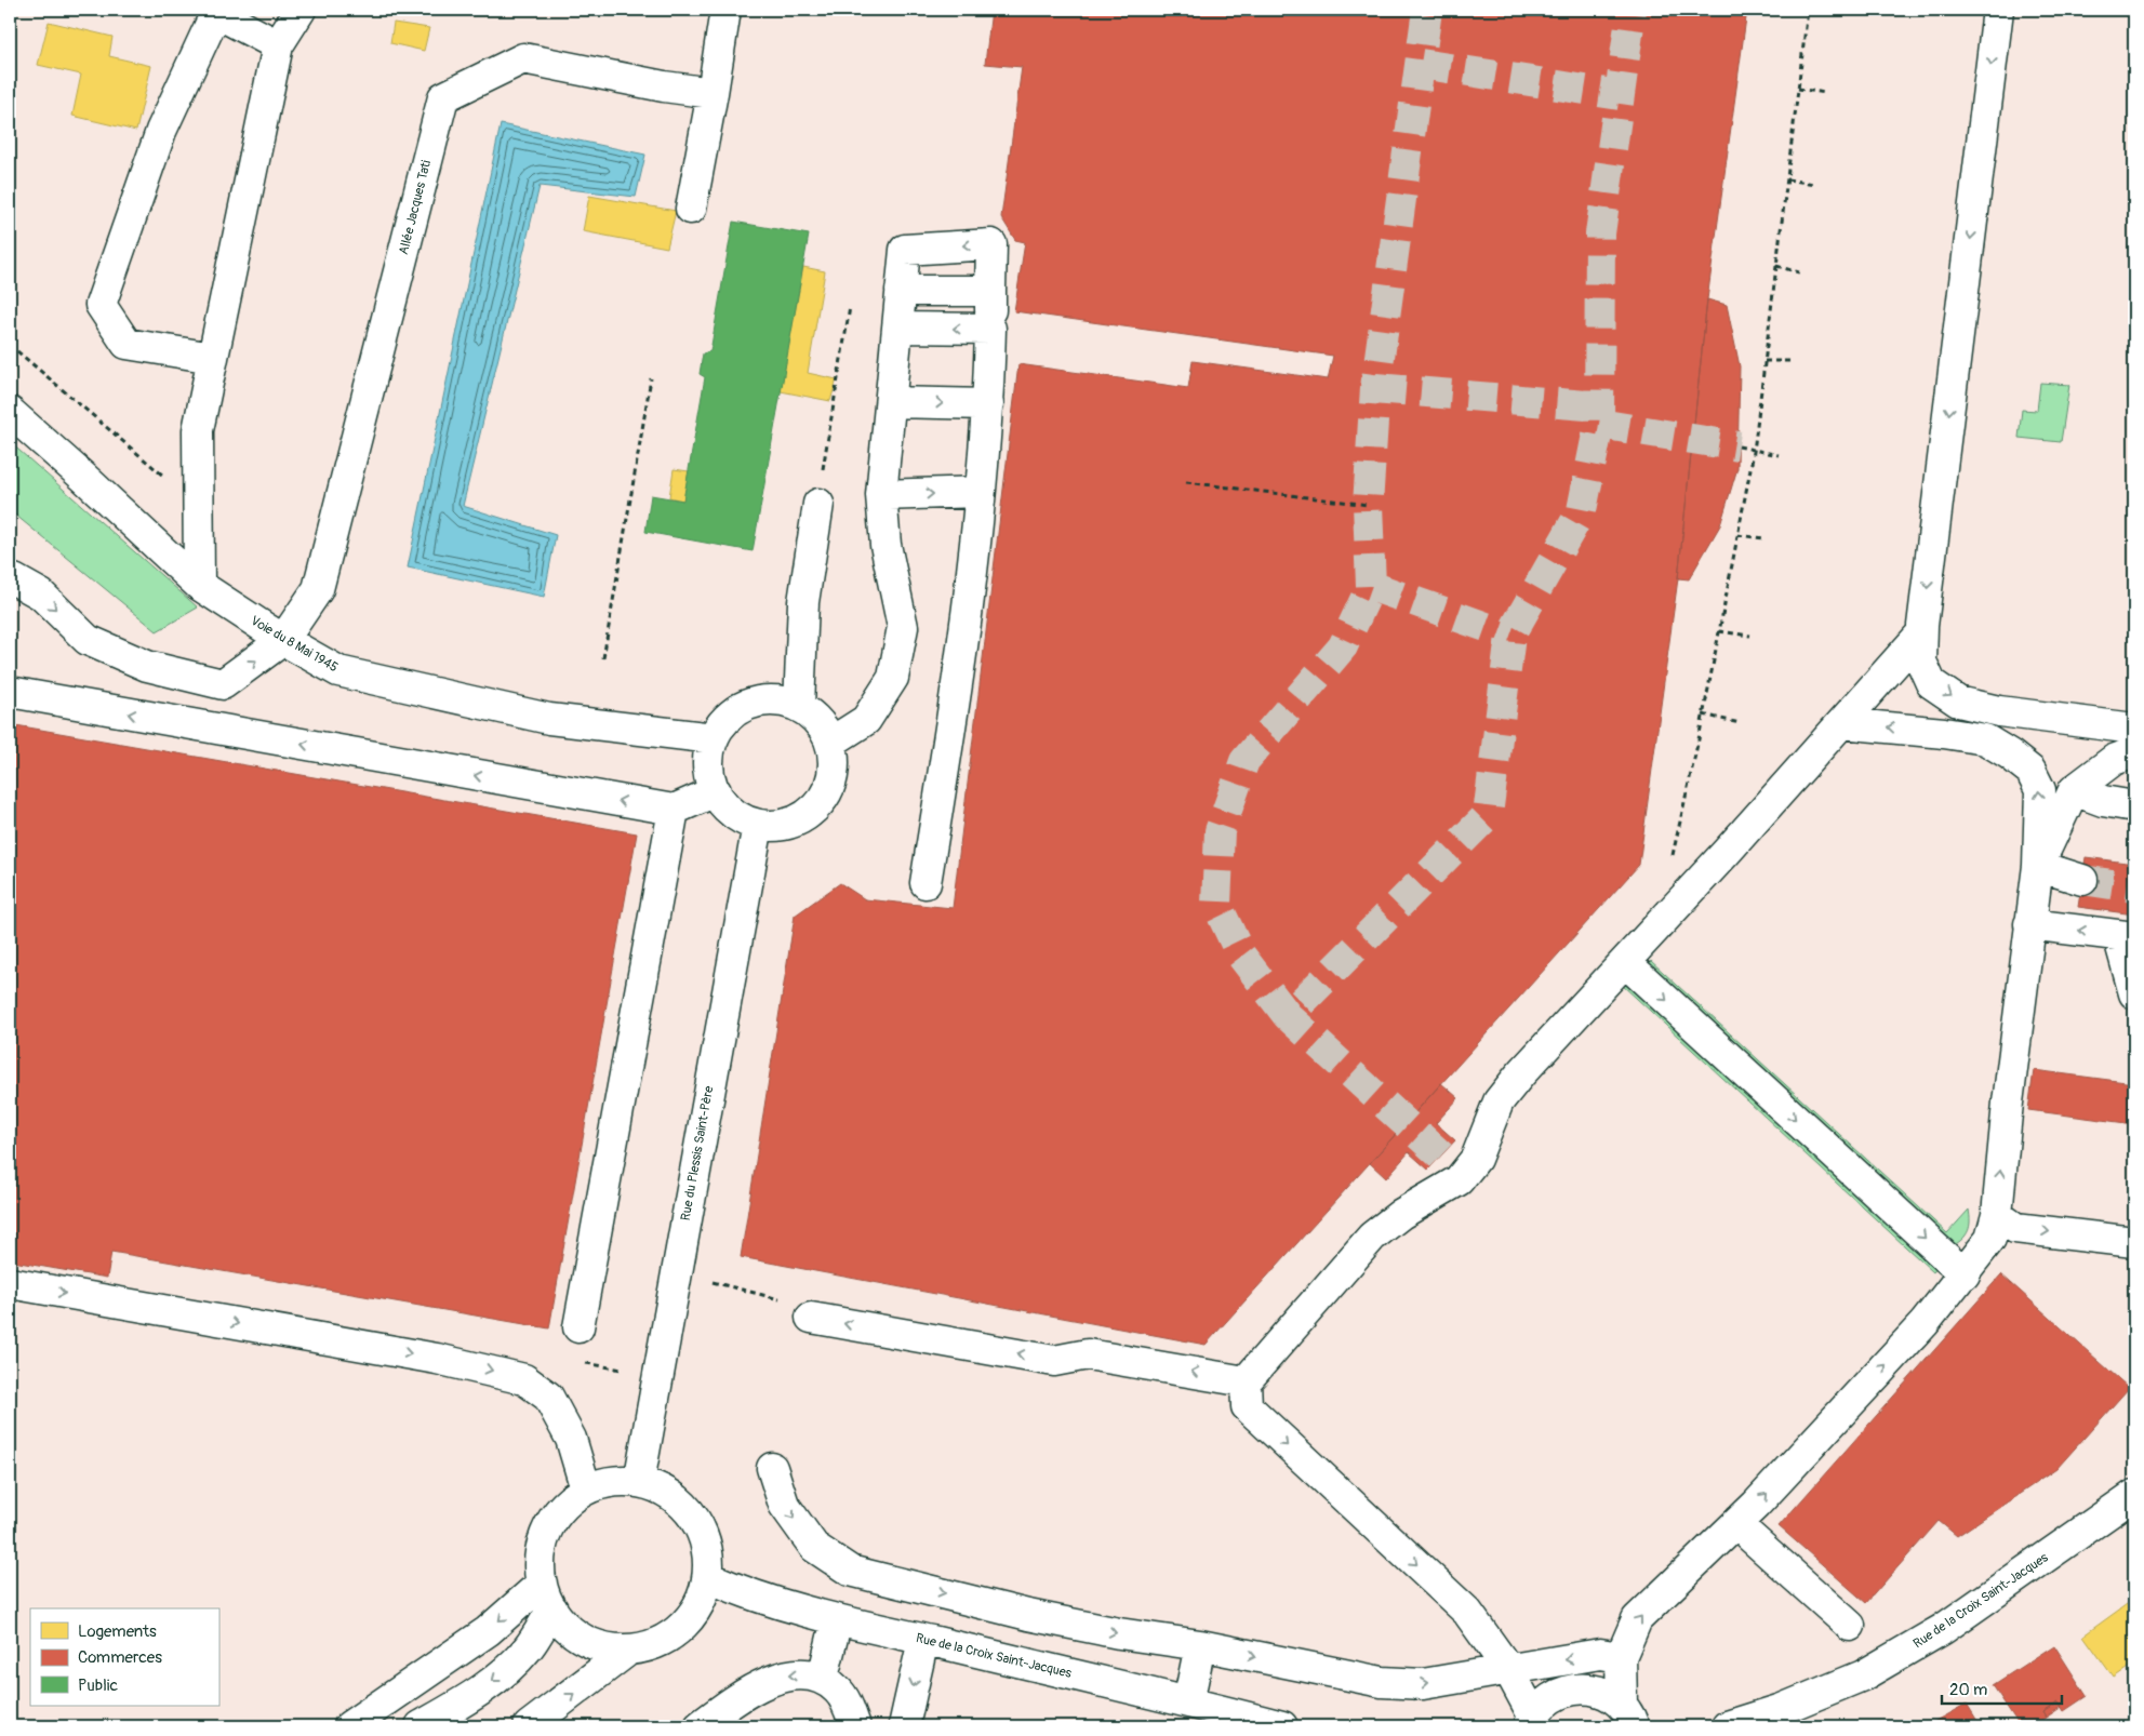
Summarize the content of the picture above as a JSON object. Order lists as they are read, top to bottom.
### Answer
{
  "streets": {
    "street": [
      "Allée Jacques Tati",
      "Voie du 8 Mai 1945",
      "Rue du Plessis Saint-Père",
      "Rue de la Croix Saint-Jacques"
    ]
  },
  "crossings": [
    ["Allée Jacques Tati", "Voie du 8 Mai 1945"],
    ["Voie du 8 Mai 1945", "Rue du Plessis Saint-Père"],
    ["Rue du Plessis Saint-Père", "Rue de la Croix Saint-Jacques"]
  ],
  "legend": ["Logements", "Commerces", "Public"],
  "scale_bar": "20 m"
}
